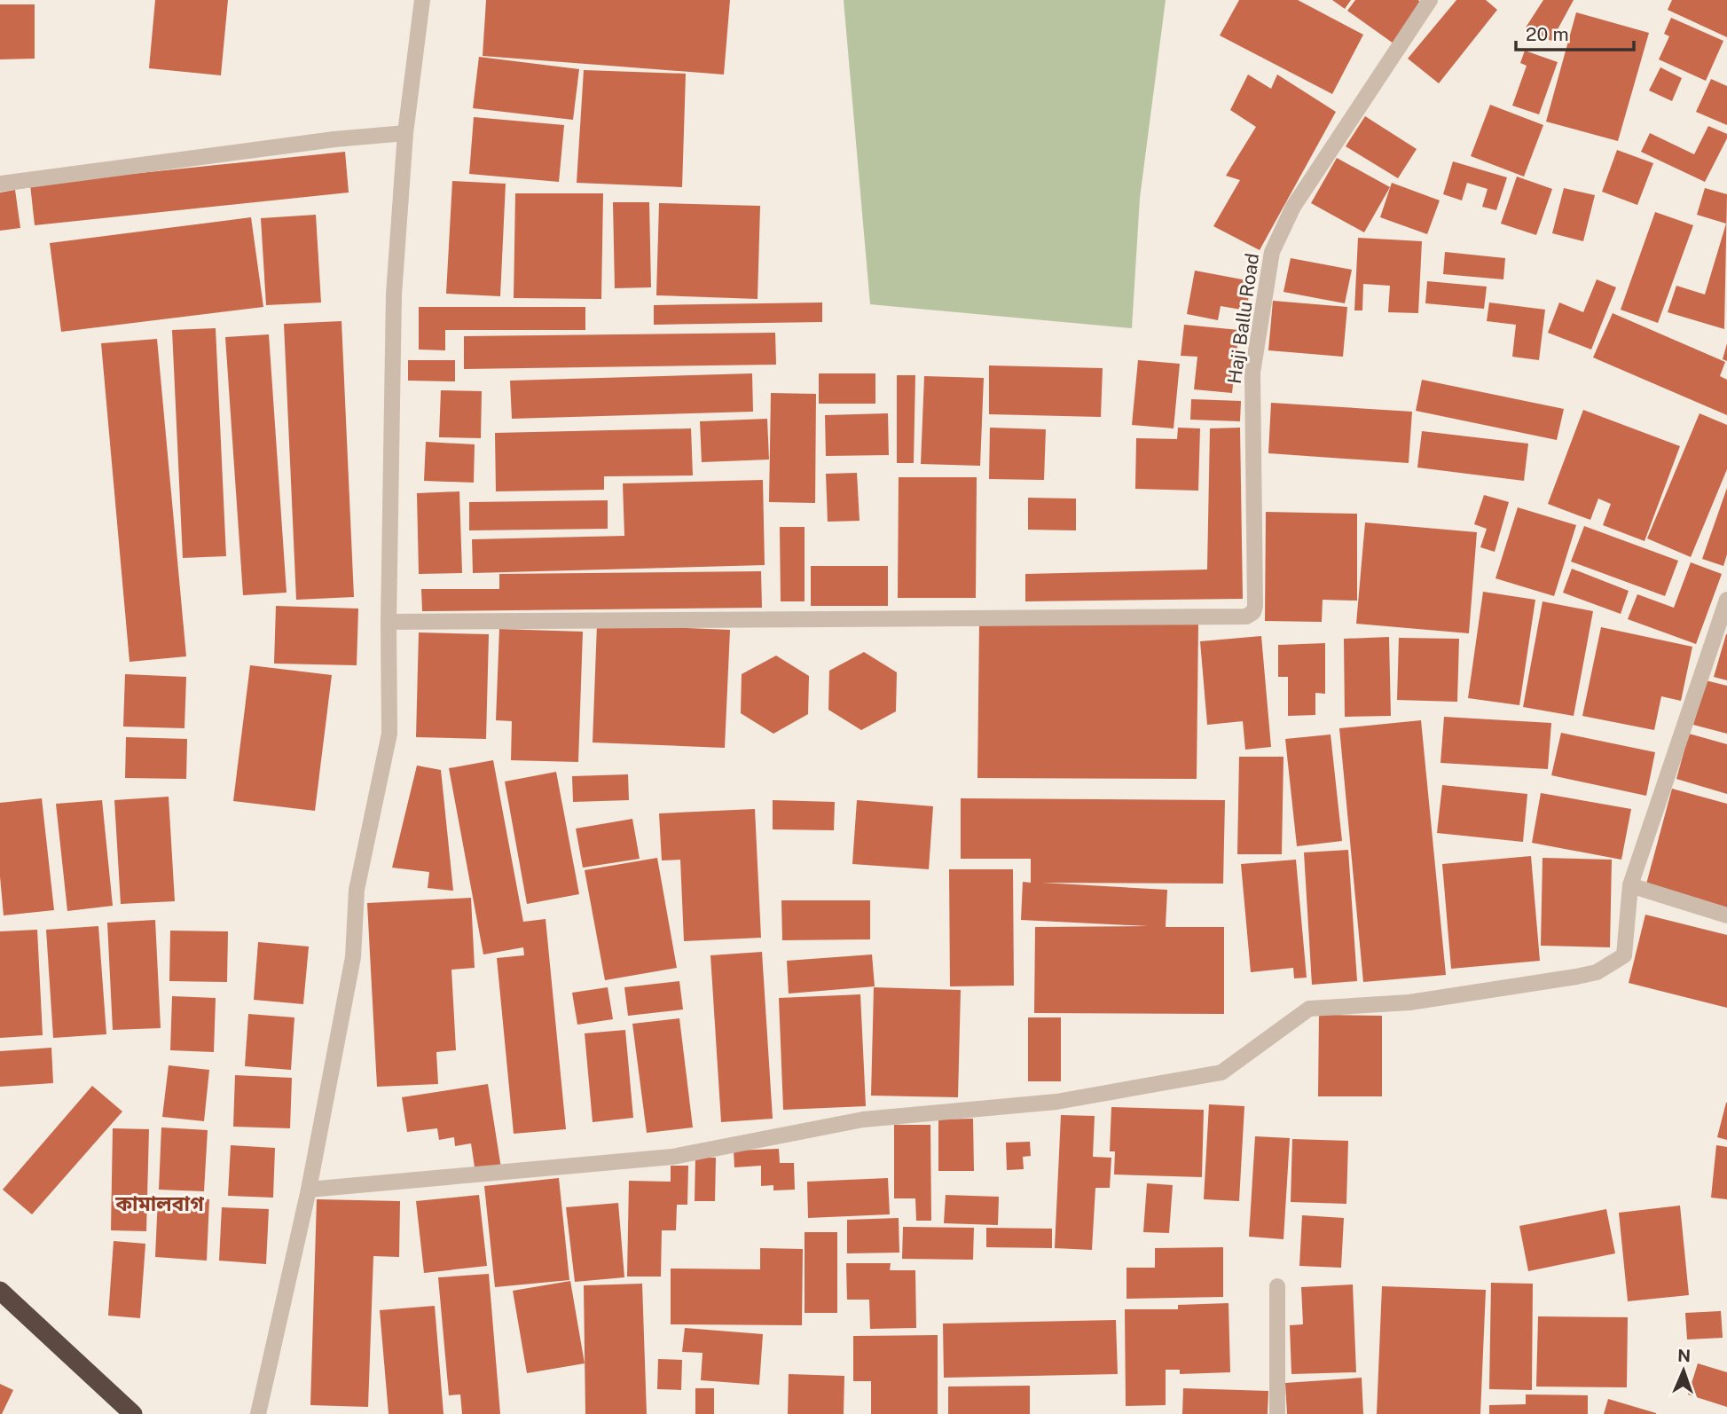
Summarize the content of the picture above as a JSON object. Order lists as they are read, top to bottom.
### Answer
{
  "streets": {
    "street": ["Haji Ballu Road"]
  },
  "districts": ["কামালবাগ"],
  "scale_bar": "20 m",
  "north": "top"
}
